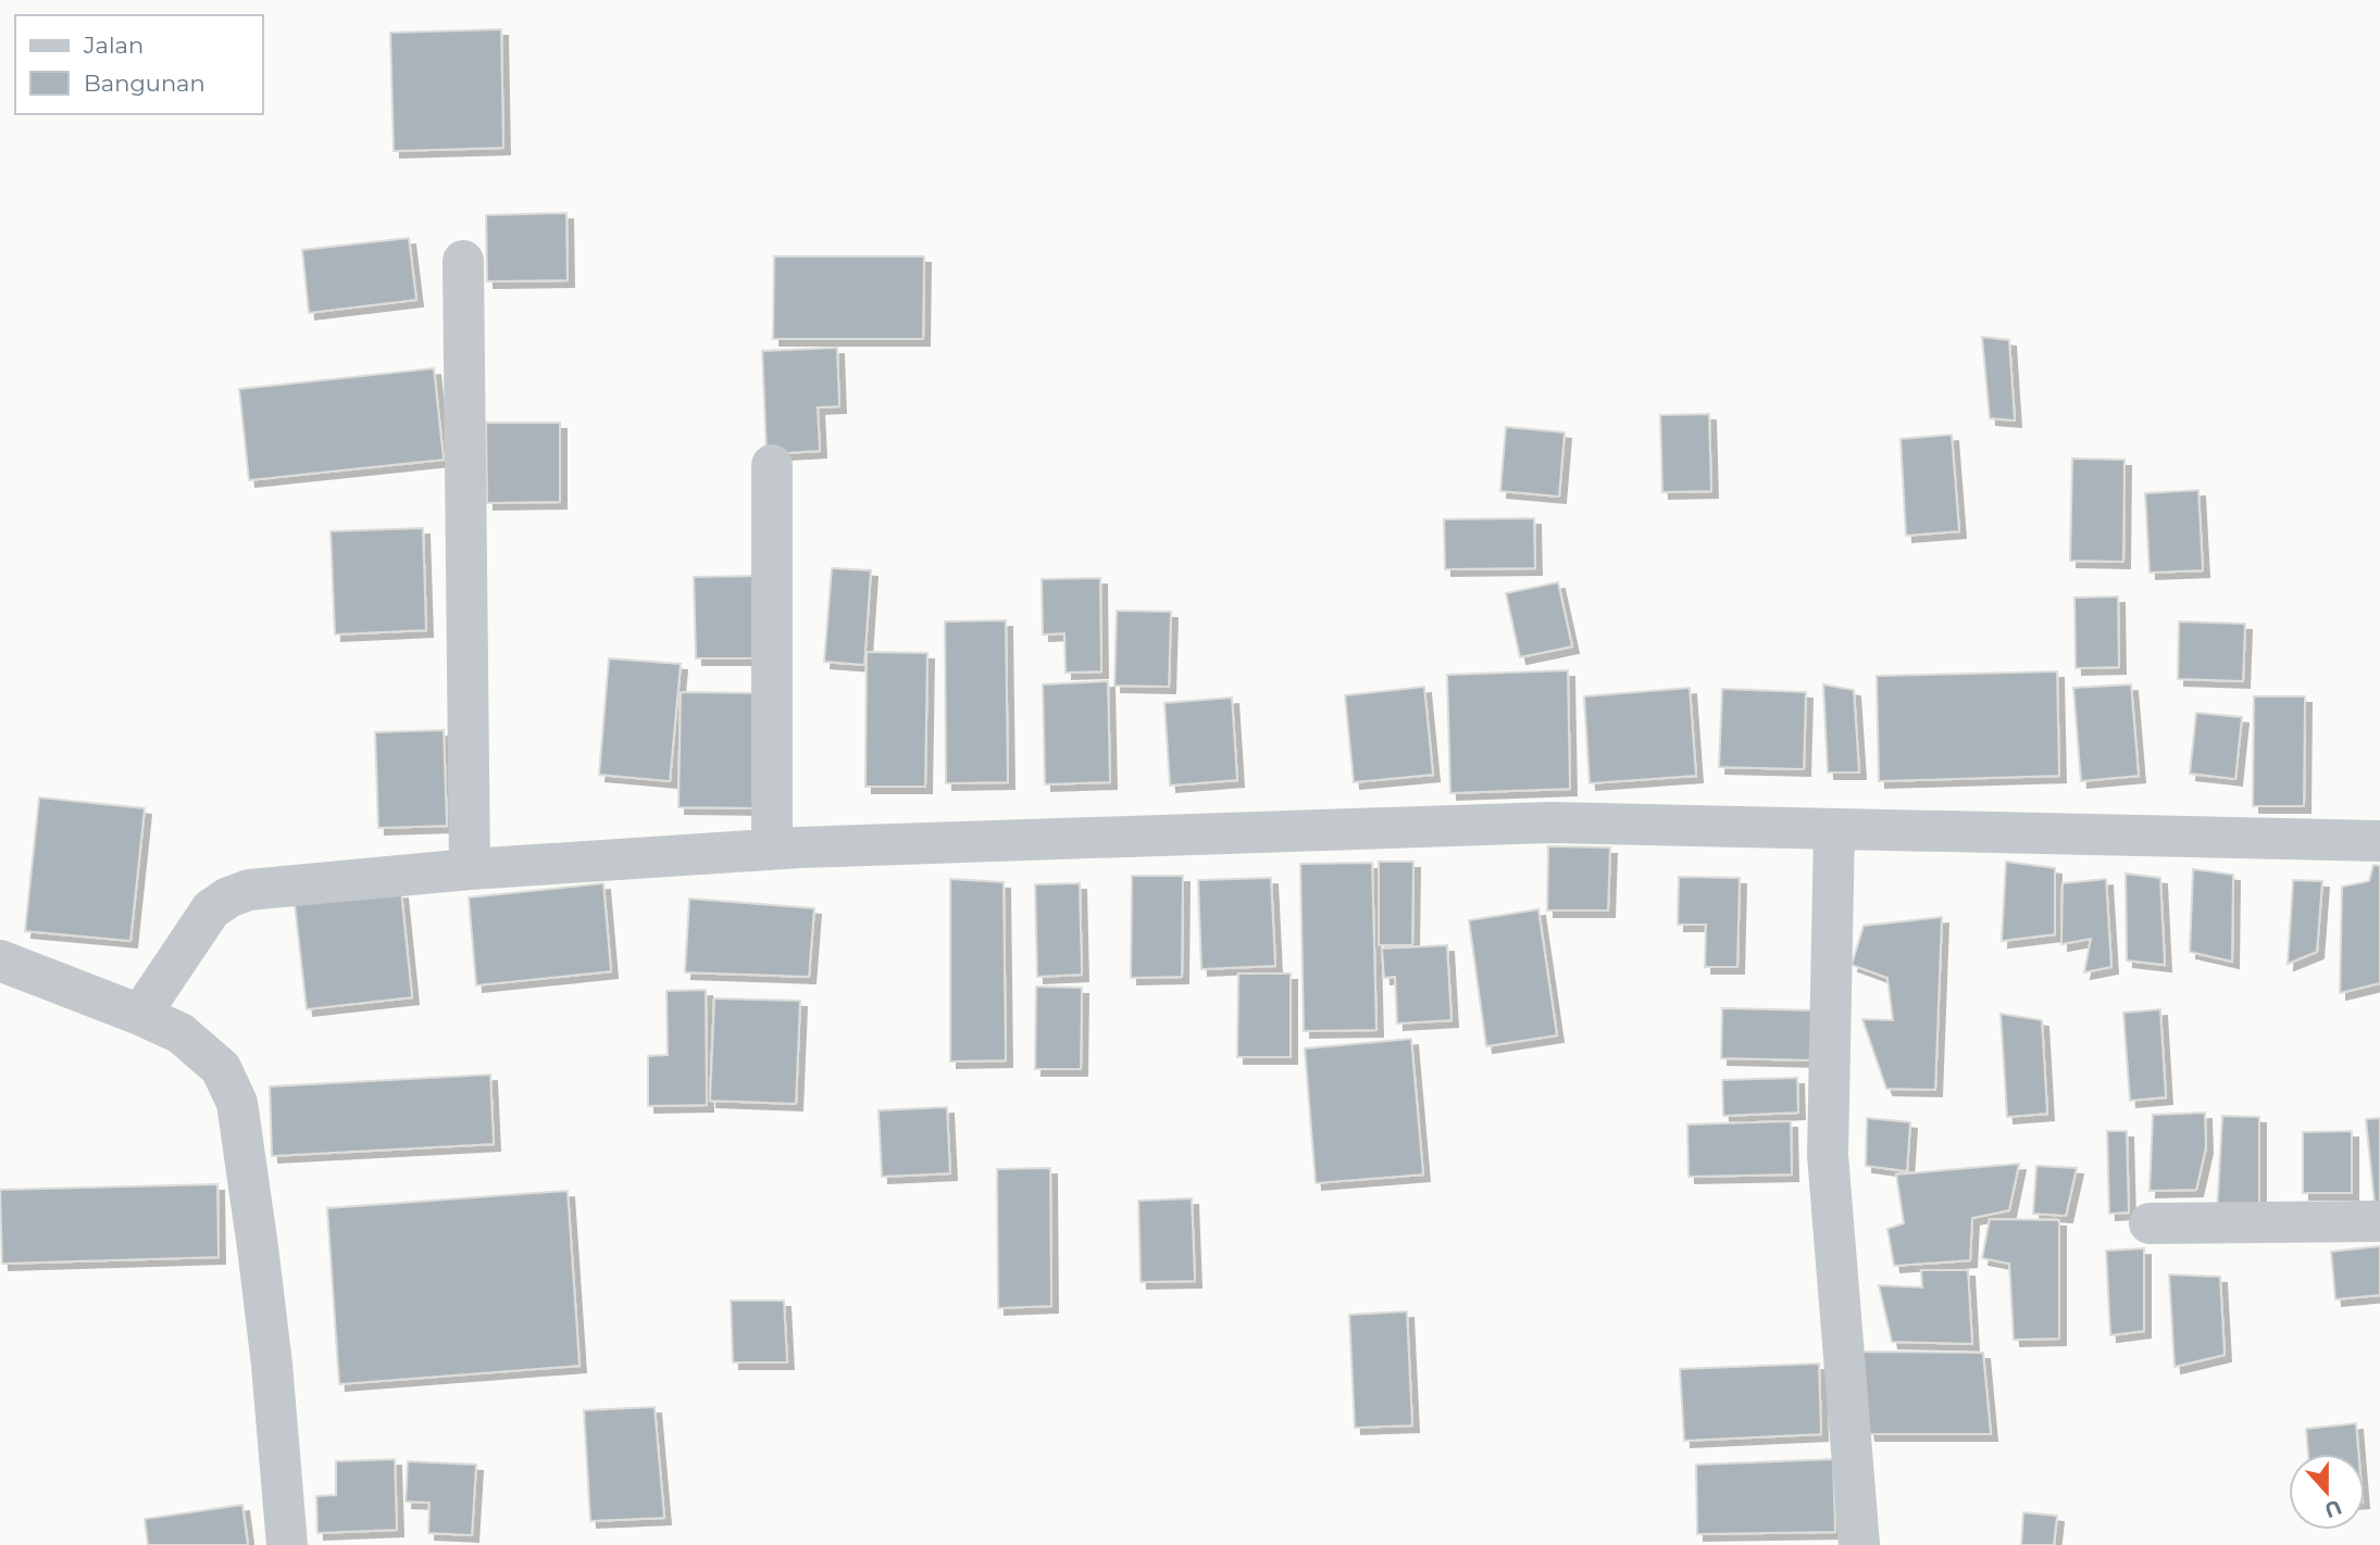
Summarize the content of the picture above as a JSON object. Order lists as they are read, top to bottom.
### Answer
{
  "legend": ["Jalan", "Bangunan"],
  "north": "bottom"
}
